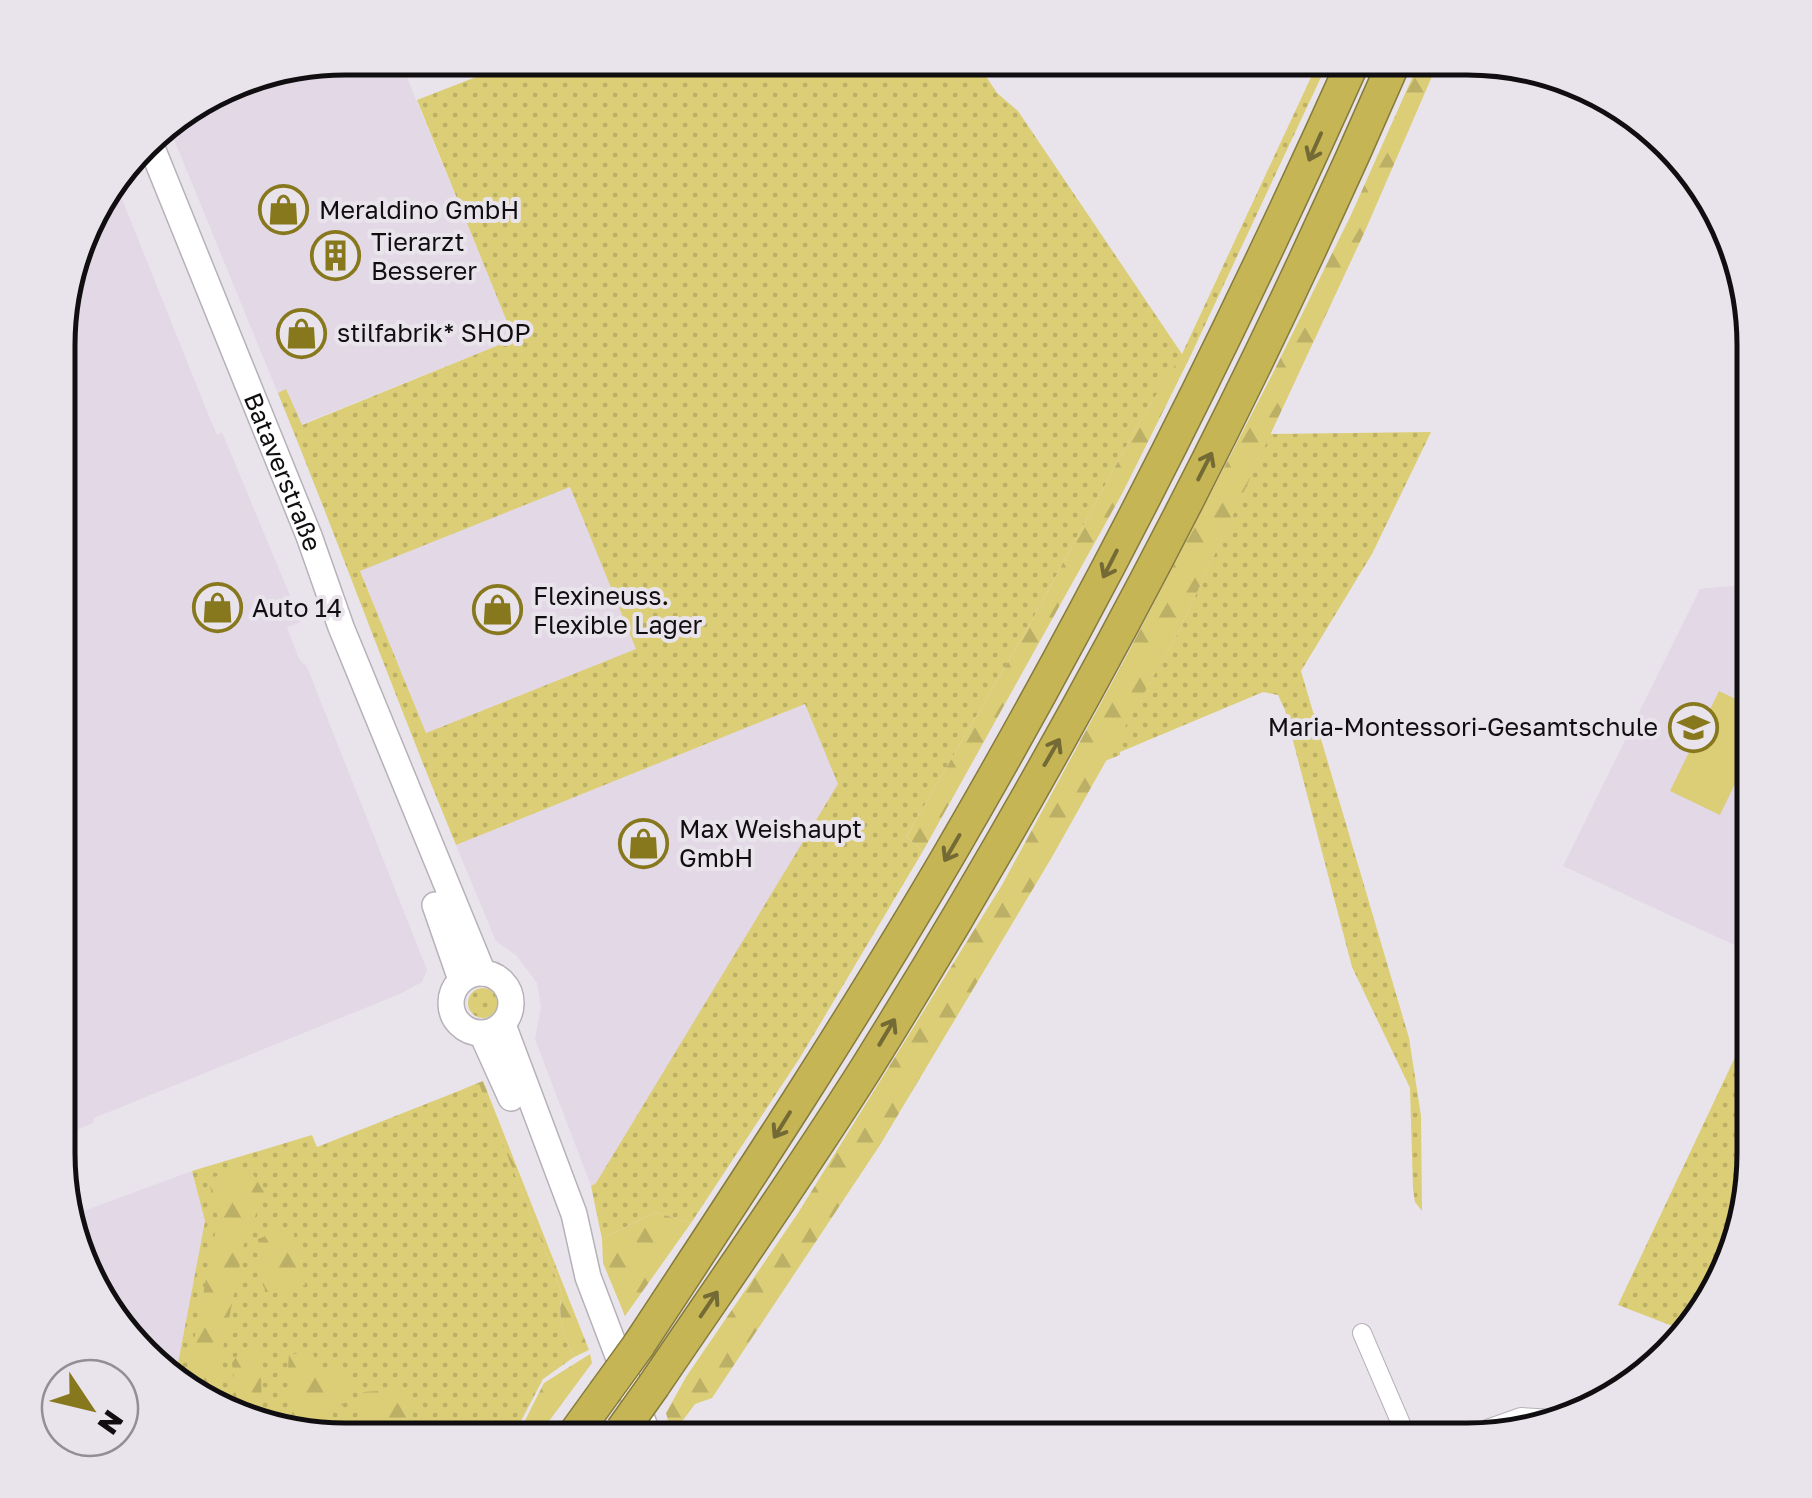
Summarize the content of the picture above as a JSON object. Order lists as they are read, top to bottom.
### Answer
{
  "streets": {
    "street": ["Bataverstraße"]
  },
  "places": {
    "shop": [
      "Meraldino GmbH",
      "stilfabrik* SHOP",
      "Auto 14",
      "Flexineuss. Flexible Lager",
      "Max Weishaupt GmbH"
    ],
    "building": ["Tierarzt Besserer"],
    "school or university": ["Maria-Montessori-Gesamtschule"]
  },
  "north": "bottom right"
}
